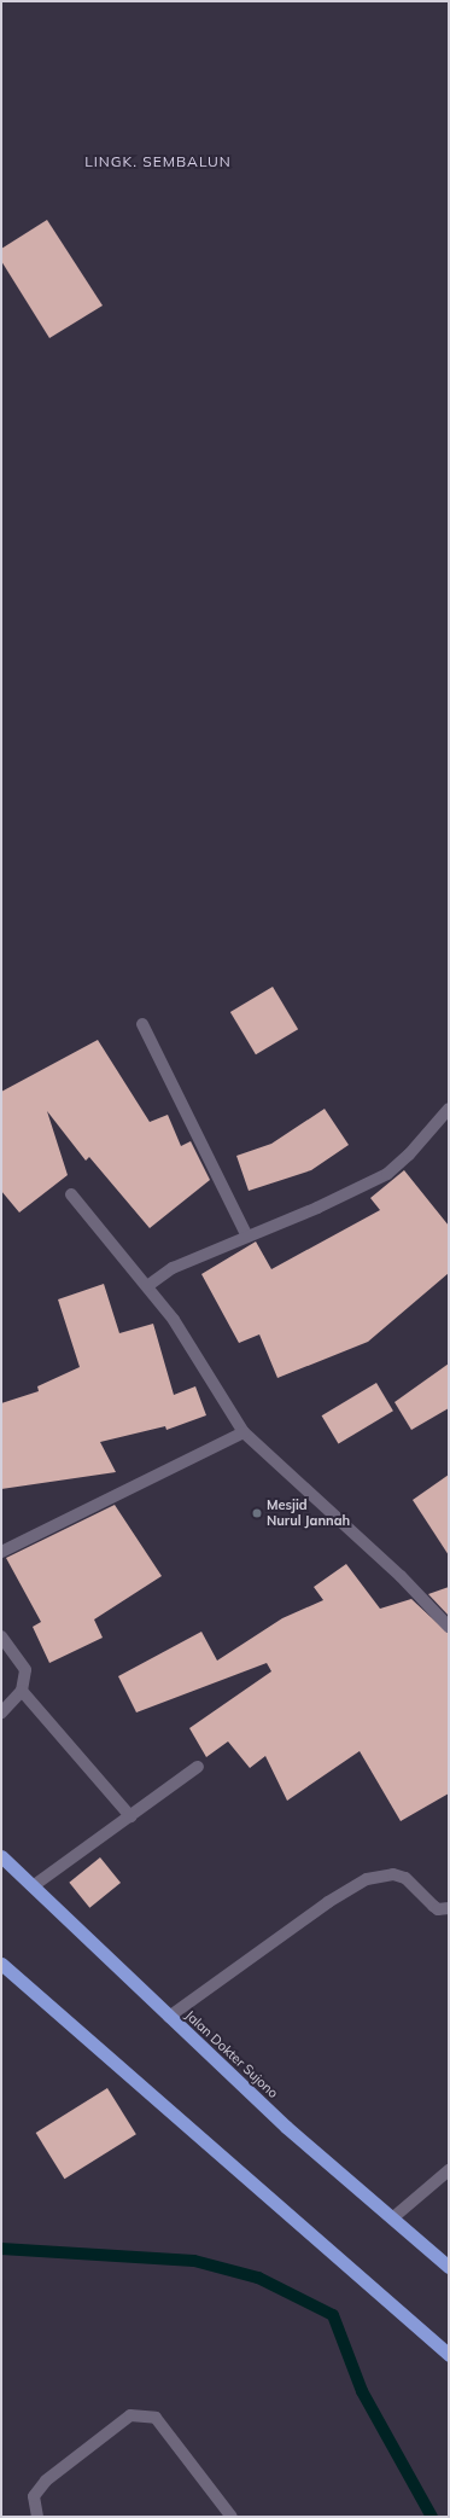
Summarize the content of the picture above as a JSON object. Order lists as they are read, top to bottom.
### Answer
{
  "streets": {
    "highway": ["Jalan Dokter Sujono"]
  },
  "districts": ["LINGK. SEMBALUN"],
  "places": ["Mesjid Nurul Jannah"]
}
